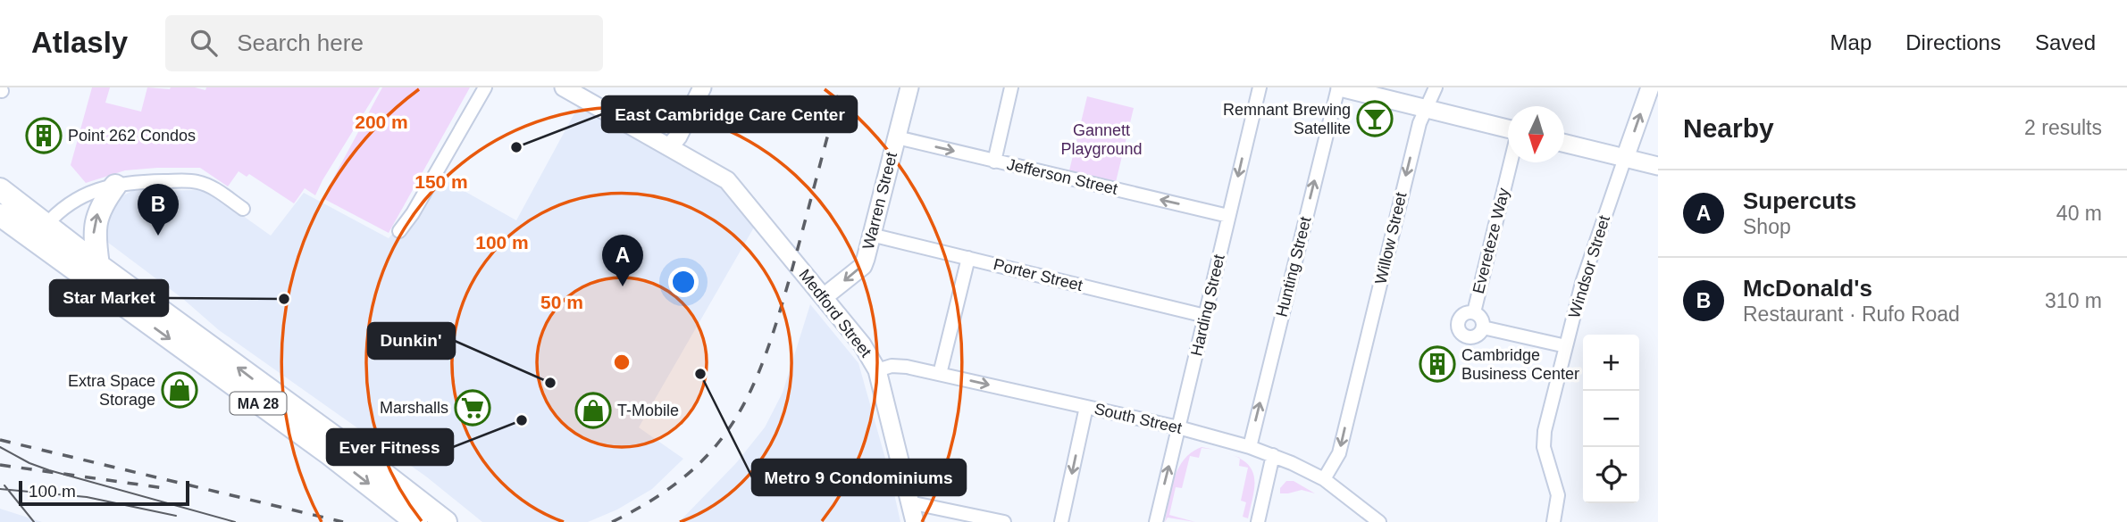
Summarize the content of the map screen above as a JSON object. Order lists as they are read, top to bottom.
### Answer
{
  "streets": {
    "highway": ["MA 28"],
    "main road": ["Warren Street", "Windsor Street", "Medford Street"],
    "street": [
      "Jefferson Street",
      "Willow Street",
      "Evereteze Way",
      "Hunting Street",
      "Porter Street",
      "Harding Street",
      "South Street"
    ]
  },
  "crossings": [
    ["Jefferson Street", "Warren Street"],
    ["Jefferson Street", "Harding Street"],
    ["Warren Street", "Porter Street"],
    ["Warren Street", "Medford Street"],
    ["Willow Street", "South Street"],
    ["Evereteze Way", "Windsor Street"],
    ["Hunting Street", "South Street"],
    ["Porter Street", "Harding Street"],
    ["Harding Street", "South Street"],
    ["Medford Street", "South Street"]
  ],
  "one_way": ["Willow Street", "Hunting Street"],
  "parks": ["Gannett Playground"],
  "places": {
    "bar": ["Remnant Brewing Satellite"],
    "building": ["Point 262 Condos", "Cambridge Business Center"],
    "other": [
      "East Cambridge Care Center",
      "Star Market",
      "Metro 9 Condominiums",
      "Dunkin'",
      "Ever Fitness"
    ],
    "shop": ["Extra Space Storage", "T-Mobile"],
    "supermarket": ["Marshalls"]
  },
  "scale_bar": "100 m",
  "north": "bottom",
  "page": {
    "header": "Atlasly",
    "search": "Search here",
    "nav": ["Map", "Directions", "Saved"],
    "heading": ["Nearby", "2 results"],
    "list": [
      {
        "mark": "A",
        "name": "Supercuts",
        "note": "Shop",
        "value": "40 m"
      },
      {
        "mark": "B",
        "name": "McDonald's",
        "note": "Restaurant · Rufo Road",
        "value": "310 m"
      }
    ],
    "pins": ["B", "A"],
    "map_buttons": ["+", "−"],
    "scale": "100 m"
  },
  "rings": [
    "200 m",
    "150 m",
    "100 m",
    "50 m"
  ]
}
